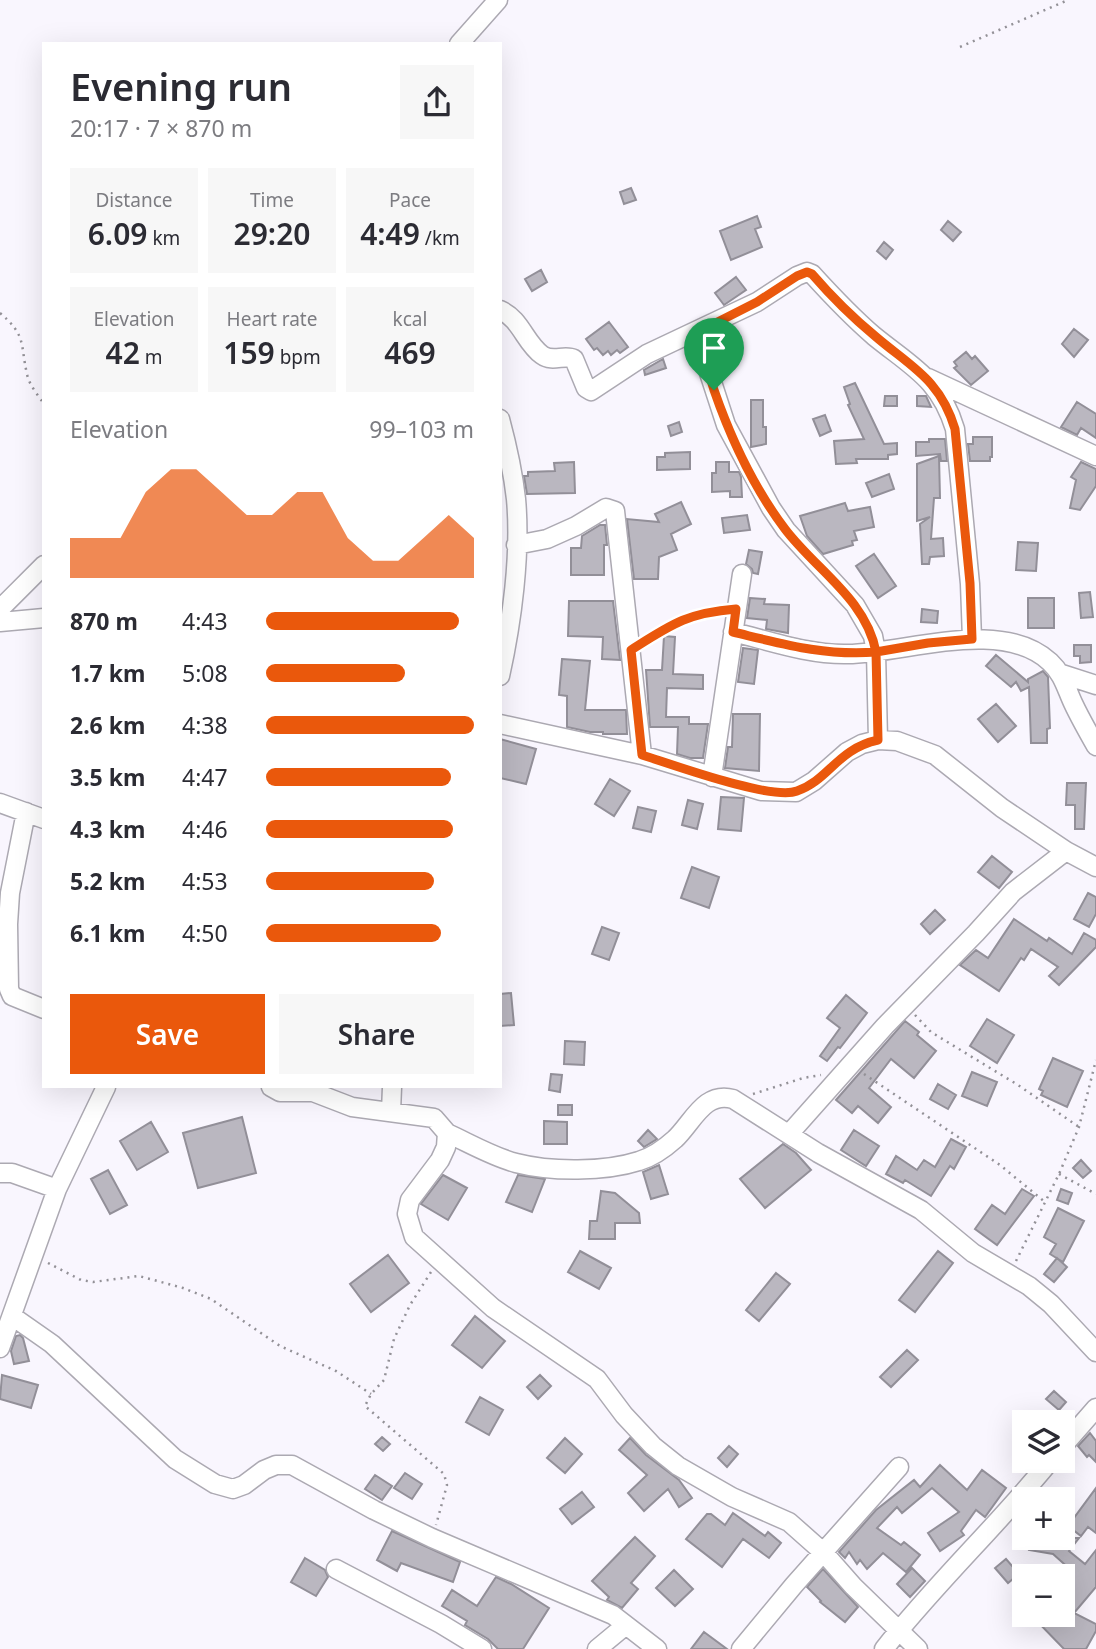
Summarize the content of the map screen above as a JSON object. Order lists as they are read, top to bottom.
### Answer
{
  "page": {
    "heading": ["Evening run", "20:17 · 7 × 870 m"],
    "stats": [
      ["Distance", "6.09 km"],
      ["Time", "29:20"],
      ["Pace", "4:49 /km"],
      ["Elevation", "42 m"],
      ["Heart rate", "159 bpm"],
      ["kcal", "469"]
    ],
    "chart": ["Elevation", "99–103 m"],
    "list": [
      {
        "name": "870 m",
        "note": "4:43"
      },
      {
        "name": "1.7 km",
        "note": "5:08"
      },
      {
        "name": "2.6 km",
        "note": "4:38"
      },
      {
        "name": "3.5 km",
        "note": "4:47"
      },
      {
        "name": "4.3 km",
        "note": "4:46"
      },
      {
        "name": "5.2 km",
        "note": "4:53"
      },
      {
        "name": "6.1 km",
        "note": "4:50"
      }
    ],
    "buttons": ["Save", "Share"],
    "map_buttons": ["+", "−"]
  }
}
